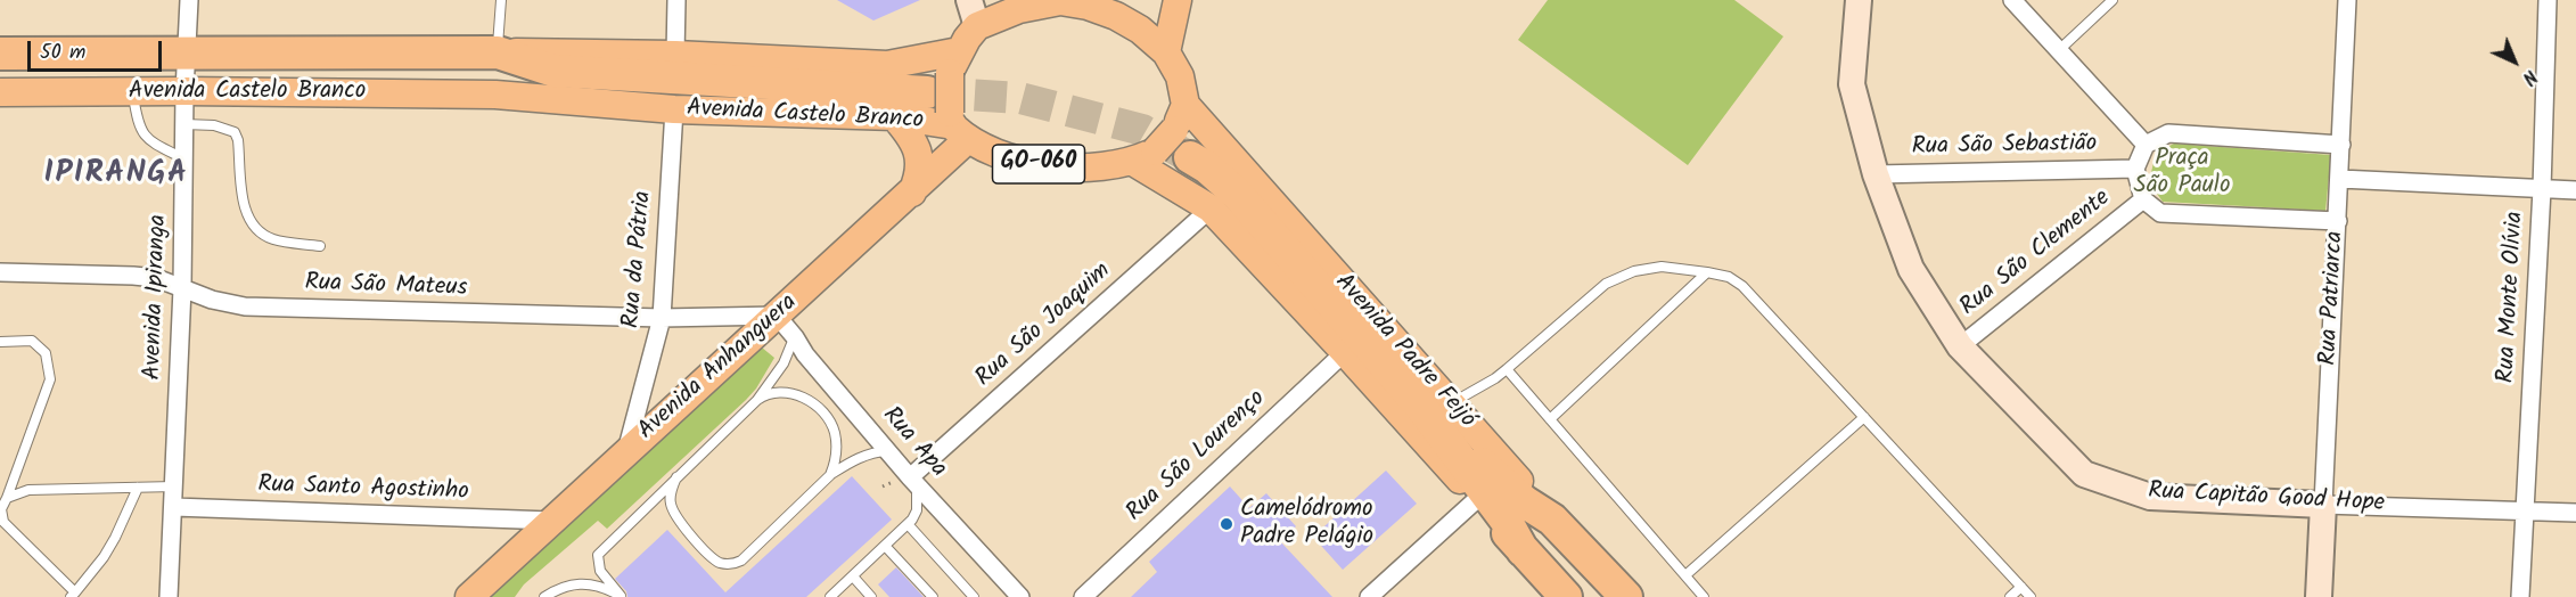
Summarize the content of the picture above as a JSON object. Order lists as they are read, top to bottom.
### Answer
{
  "streets": {
    "highway": ["Avenida Castelo Branco", "Avenida Padre Feijó"],
    "main road": ["GO-060", "Avenida Anhanguera"],
    "street": [
      "Rua São Sebastião",
      "Rua São Clemente",
      "Rua da Pátria",
      "Rua São Mateus",
      "Avenida Ipiranga",
      "Rua Monte Olívia",
      "Rua Patriarca",
      "Rua São Joaquim",
      "Rua Apa",
      "Rua São Lourenço",
      "Rua Santo Agostinho",
      "Rua Capitão Good Hope"
    ]
  },
  "crossings": [
    ["Avenida Castelo Branco", "GO-060"],
    ["Avenida Castelo Branco", "Rua da Pátria"],
    ["Avenida Castelo Branco", "Avenida Ipiranga"],
    ["Avenida Castelo Branco", "Avenida Padre Feijó"],
    ["Avenida Castelo Branco", "Avenida Anhanguera"],
    ["Rua São Sebastião", "Rua Capitão Good Hope"],
    ["GO-060", "Avenida Padre Feijó"],
    ["GO-060", "Avenida Anhanguera"],
    ["Rua São Clemente", "Rua Capitão Good Hope"],
    ["Rua da Pátria", "Rua São Mateus"],
    ["Rua da Pátria", "Avenida Anhanguera"],
    ["Rua São Mateus", "Avenida Ipiranga"],
    ["Rua São Mateus", "Avenida Anhanguera"],
    ["Rua São Mateus", "Rua Apa"],
    ["Avenida Ipiranga", "Rua Santo Agostinho"],
    ["Rua Monte Olívia", "Rua Capitão Good Hope"],
    ["Rua Patriarca", "Rua Capitão Good Hope"],
    ["Rua São Joaquim", "Avenida Padre Feijó"],
    ["Rua São Joaquim", "Rua Apa"],
    ["Avenida Padre Feijó", "Avenida Anhanguera"],
    ["Avenida Padre Feijó", "Rua São Lourenço"],
    ["Avenida Anhanguera", "Rua Apa"],
    ["Avenida Anhanguera", "Rua Santo Agostinho"]
  ],
  "districts": ["IPIRANGA"],
  "parks": ["Praça São Paulo"],
  "places": ["Camelódromo Padre Pelágio"],
  "scale_bar": "50 m",
  "north": "bottom right"
}
